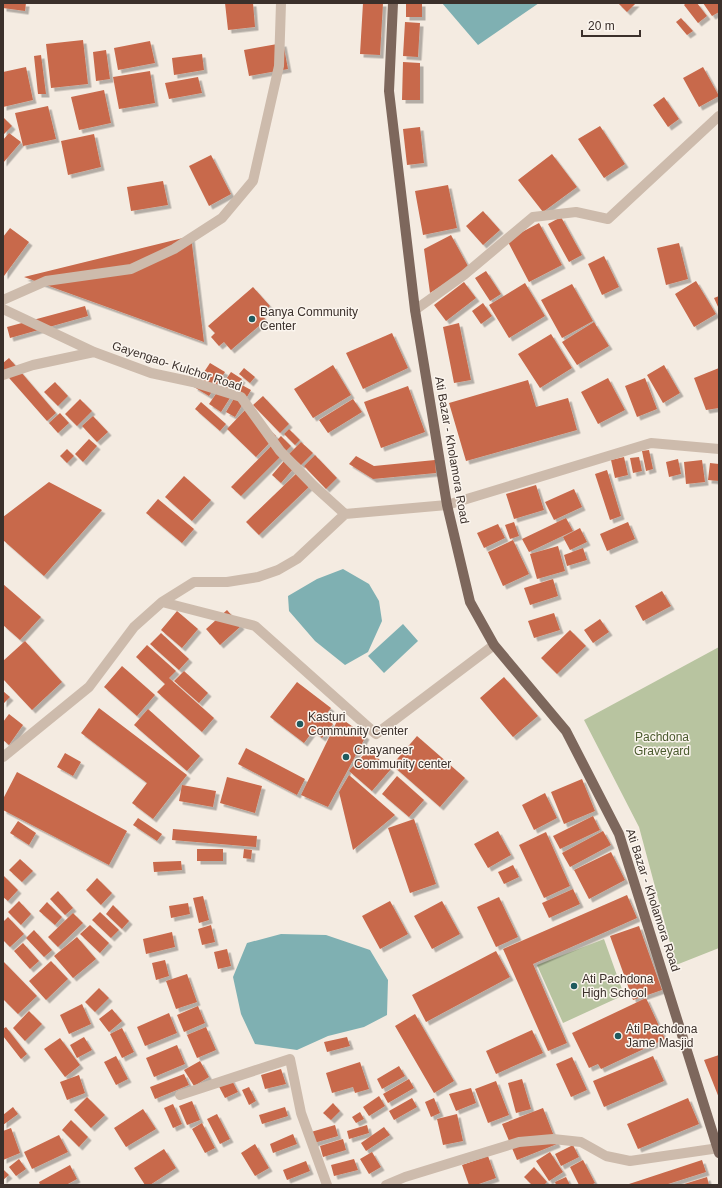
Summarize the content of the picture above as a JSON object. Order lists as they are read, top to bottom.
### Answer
{
  "streets": {
    "main road": ["Ati Bazar - Kholamora Road"],
    "street": ["Gayengao- Kulchor Road"]
  },
  "parks": ["Pachdona Graveyard"],
  "places": [
    "Banya Community Center",
    "Kasturi Community Center",
    "Chayaneer Community center",
    "Ati Pachdona High School",
    "Ati Pachdona Jame Masjid"
  ],
  "scale_bar": "20 m"
}
